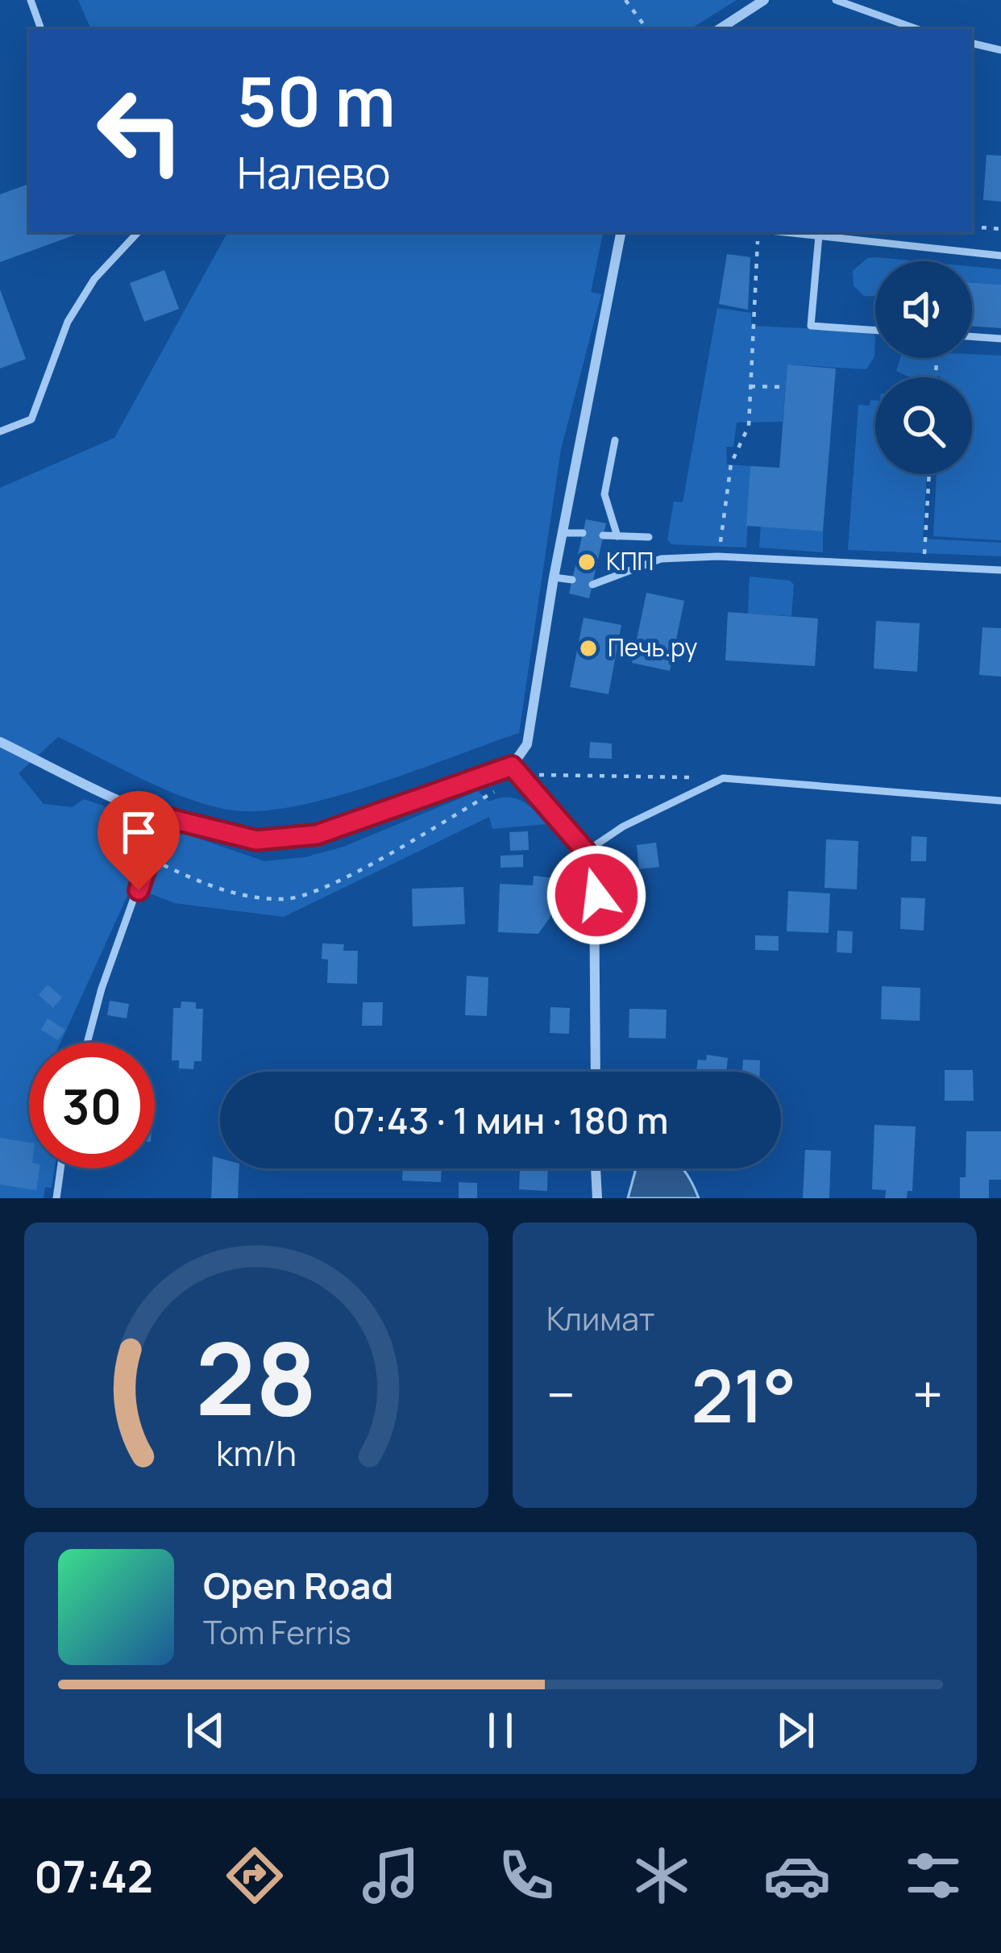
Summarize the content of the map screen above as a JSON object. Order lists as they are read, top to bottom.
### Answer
{
  "places": ["КПП", "Печь.ру"],
  "page": {
    "turn": ["50 m", "Налево"],
    "limit": "30",
    "trip": "07:43 · 1 мин · 180 m",
    "tile": "Климат",
    "heat": ["−", "21°", "+"],
    "song": ["Open Road", "Tom Ferris"],
    "tabs": "07:42",
    "gauge": ["28", "km/h"]
  }
}
